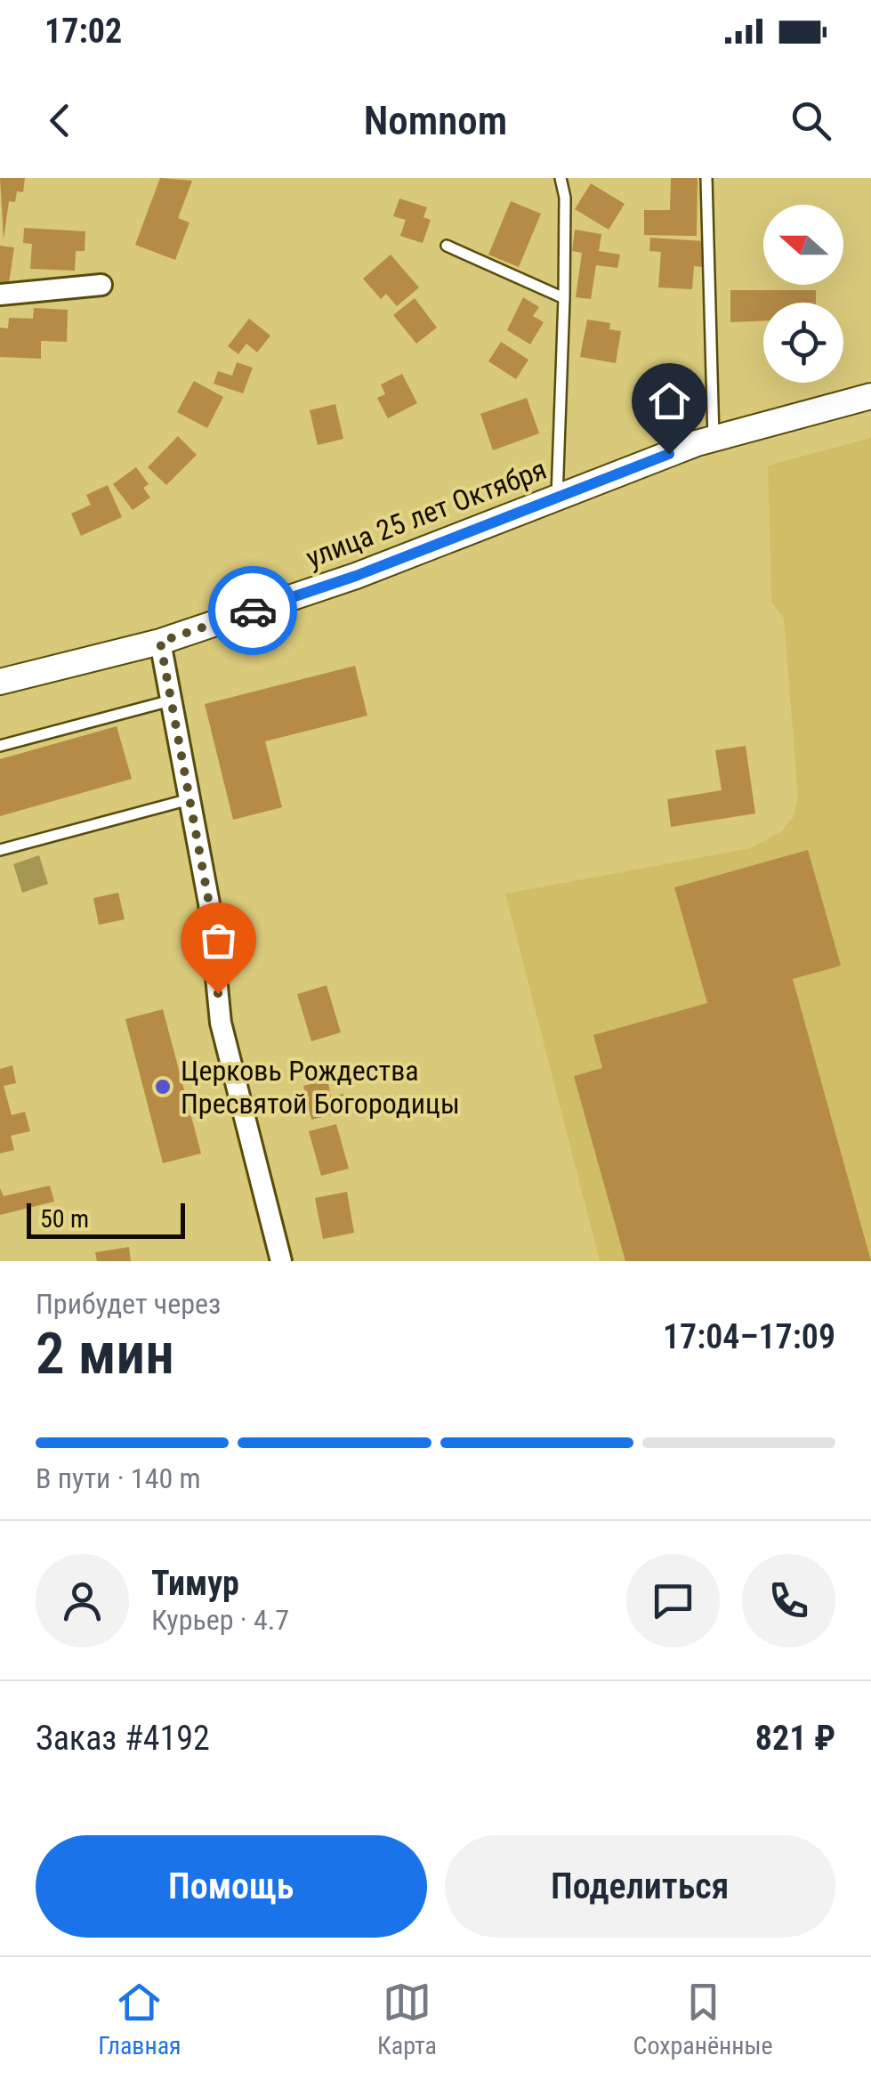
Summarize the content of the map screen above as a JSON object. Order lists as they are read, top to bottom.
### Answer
{
  "streets": {
    "street": ["улица 25 лет Октября"]
  },
  "places": ["Церковь Рождества Пресвятой Богородицы"],
  "scale_bar": "50 m",
  "north": "left",
  "page": {
    "status": "17:02",
    "header": "Nomnom",
    "scale": "50 m",
    "heading": ["2 мин", "Прибудет через", "17:04–17:09"],
    "panel": [
      "Тимур",
      "Курьер · 4.7",
      "Заказ #4192",
      "821 ₽"
    ],
    "bar": "В пути · 140 m",
    "buttons": ["Помощь", "Поделиться"],
    "tabs": ["Главная", "Карта", "Сохранённые"]
  }
}
